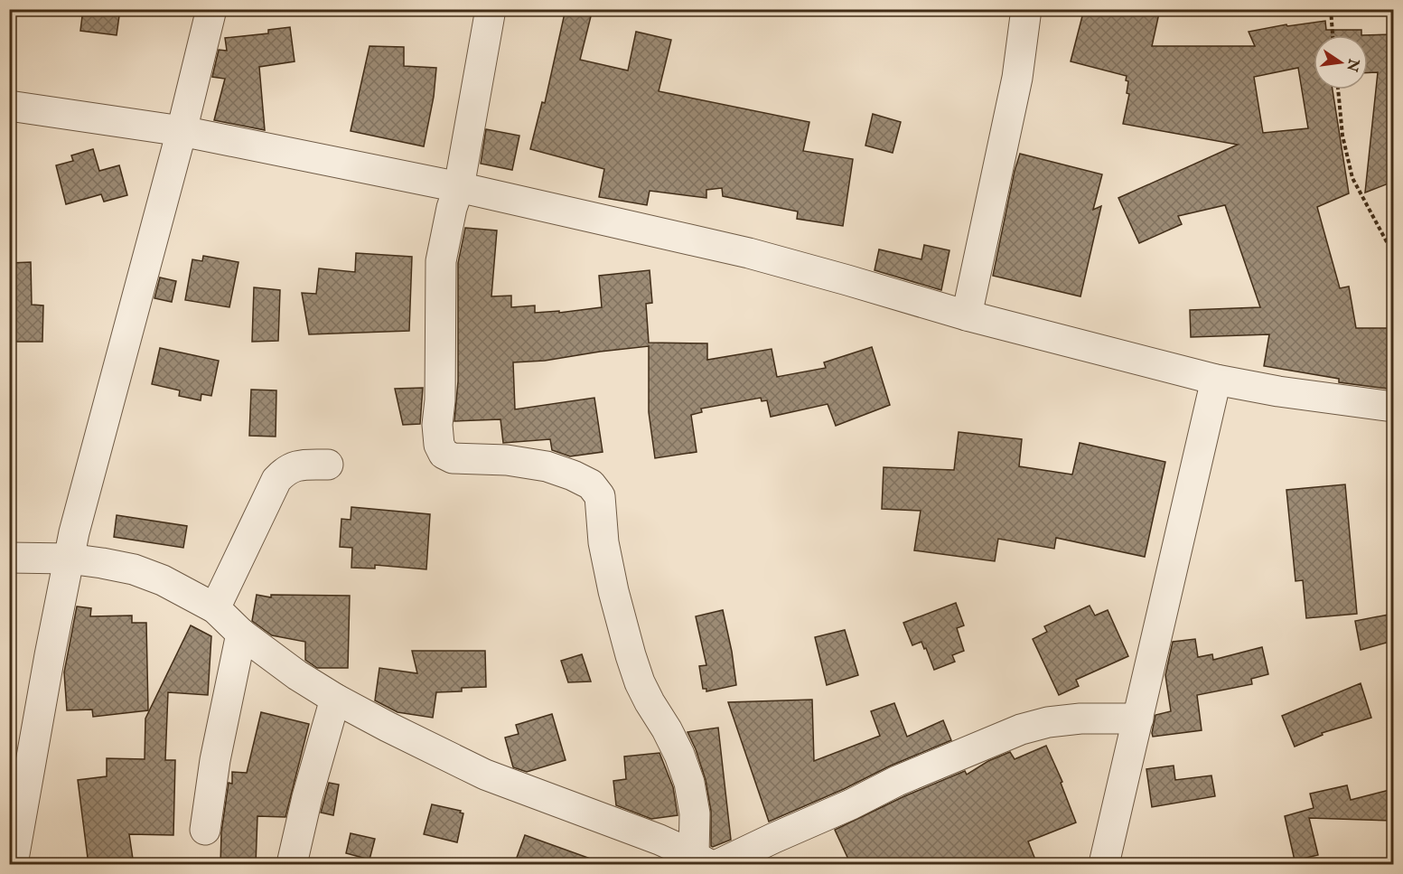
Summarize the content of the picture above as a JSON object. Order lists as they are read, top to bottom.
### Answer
{
  "north": "right"
}
